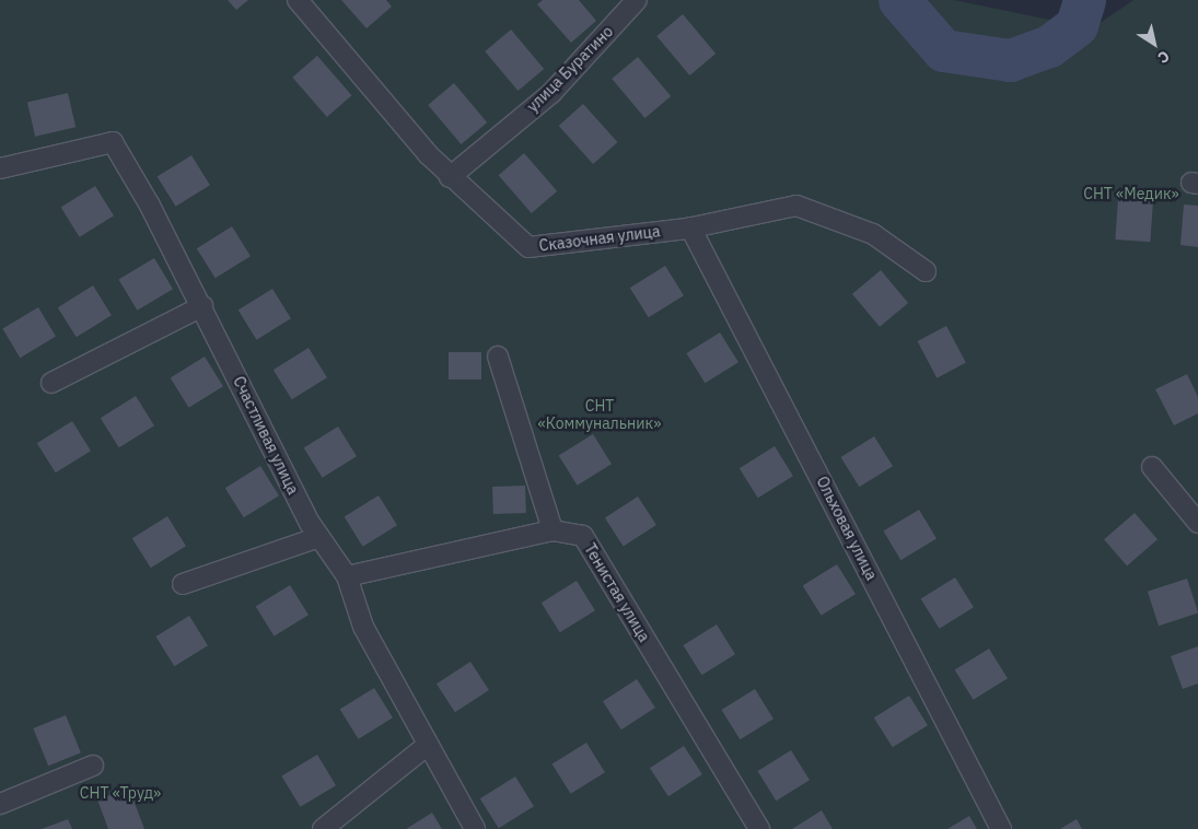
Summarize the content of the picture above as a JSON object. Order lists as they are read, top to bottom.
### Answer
{
  "streets": {
    "street": [
      "улица Буратино",
      "Сказочная улица",
      "Счастливая улица",
      "Ольховая улица",
      "Тенистая улица"
    ]
  },
  "crossings": [
    ["улица Буратино", "Сказочная улица"],
    ["Сказочная улица", "Ольховая улица"],
    ["Счастливая улица", "Тенистая улица"]
  ],
  "parks": ["СНТ «Медик»", "СНТ «Коммунальник»", "СНТ «Труд»"],
  "north": "bottom right"
}
